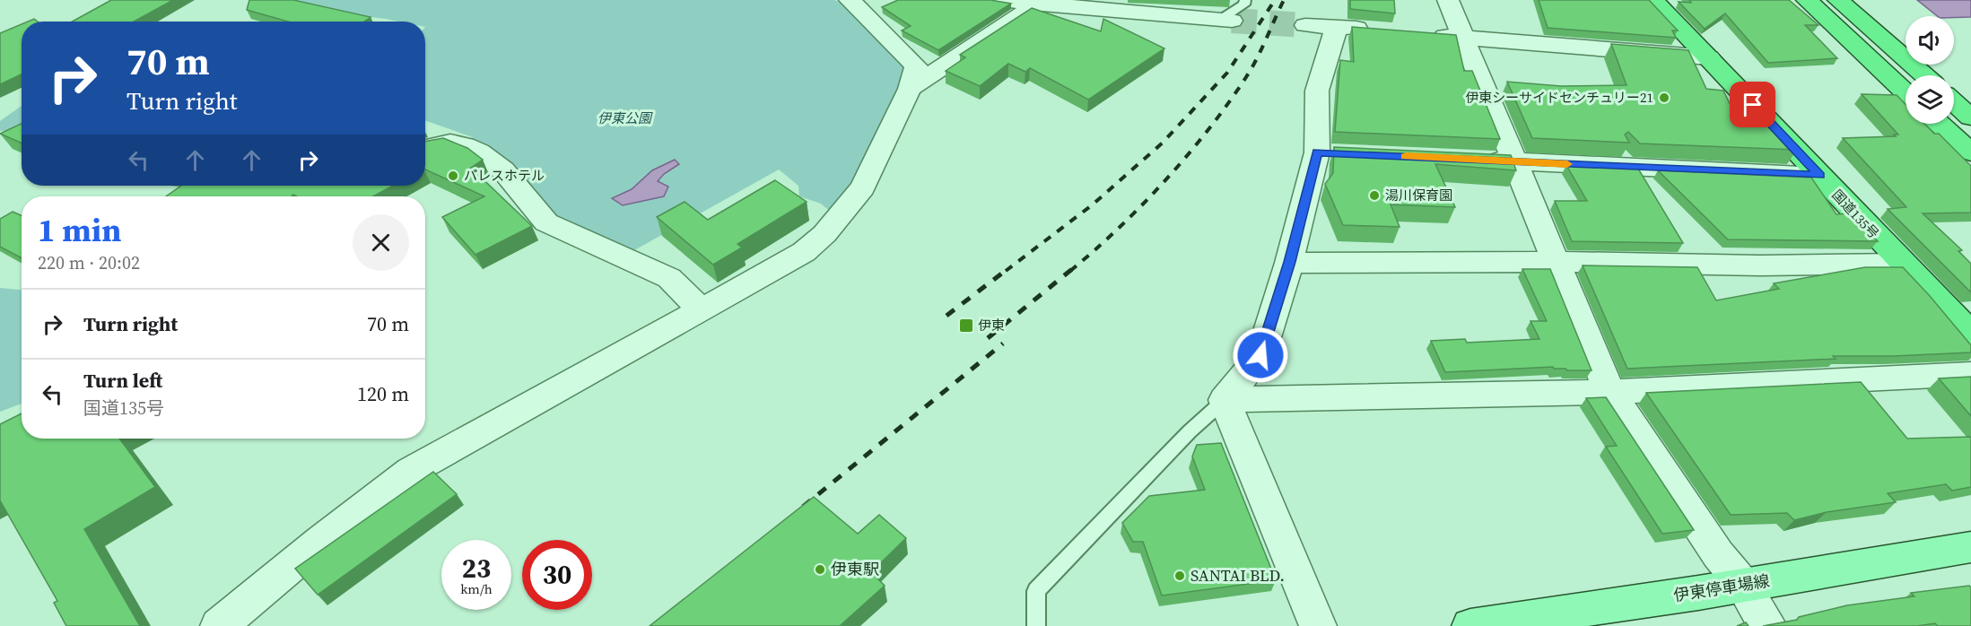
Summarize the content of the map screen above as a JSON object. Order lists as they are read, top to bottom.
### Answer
{
  "streets": {
    "highway": ["国道135号"],
    "main road": ["伊東停車場線"]
  },
  "parks": ["伊東公園"],
  "places": {
    "other": [
      "伊東シーサイドセンチュリー21",
      "パレスホテル",
      "湯川保育園",
      "伊東駅",
      "SANTAI BLD."
    ],
    "transit": ["伊東"]
  },
  "page": {
    "turn": ["70 m", "Turn right"],
    "heading": ["1 min", "220 m · 20:02"],
    "list": [
      {
        "name": "Turn right",
        "value": "70 m"
      },
      {
        "name": "Turn left",
        "note": "国道135号",
        "value": "120 m"
      }
    ],
    "speed": "23 km/h",
    "limit": "30"
  }
}
